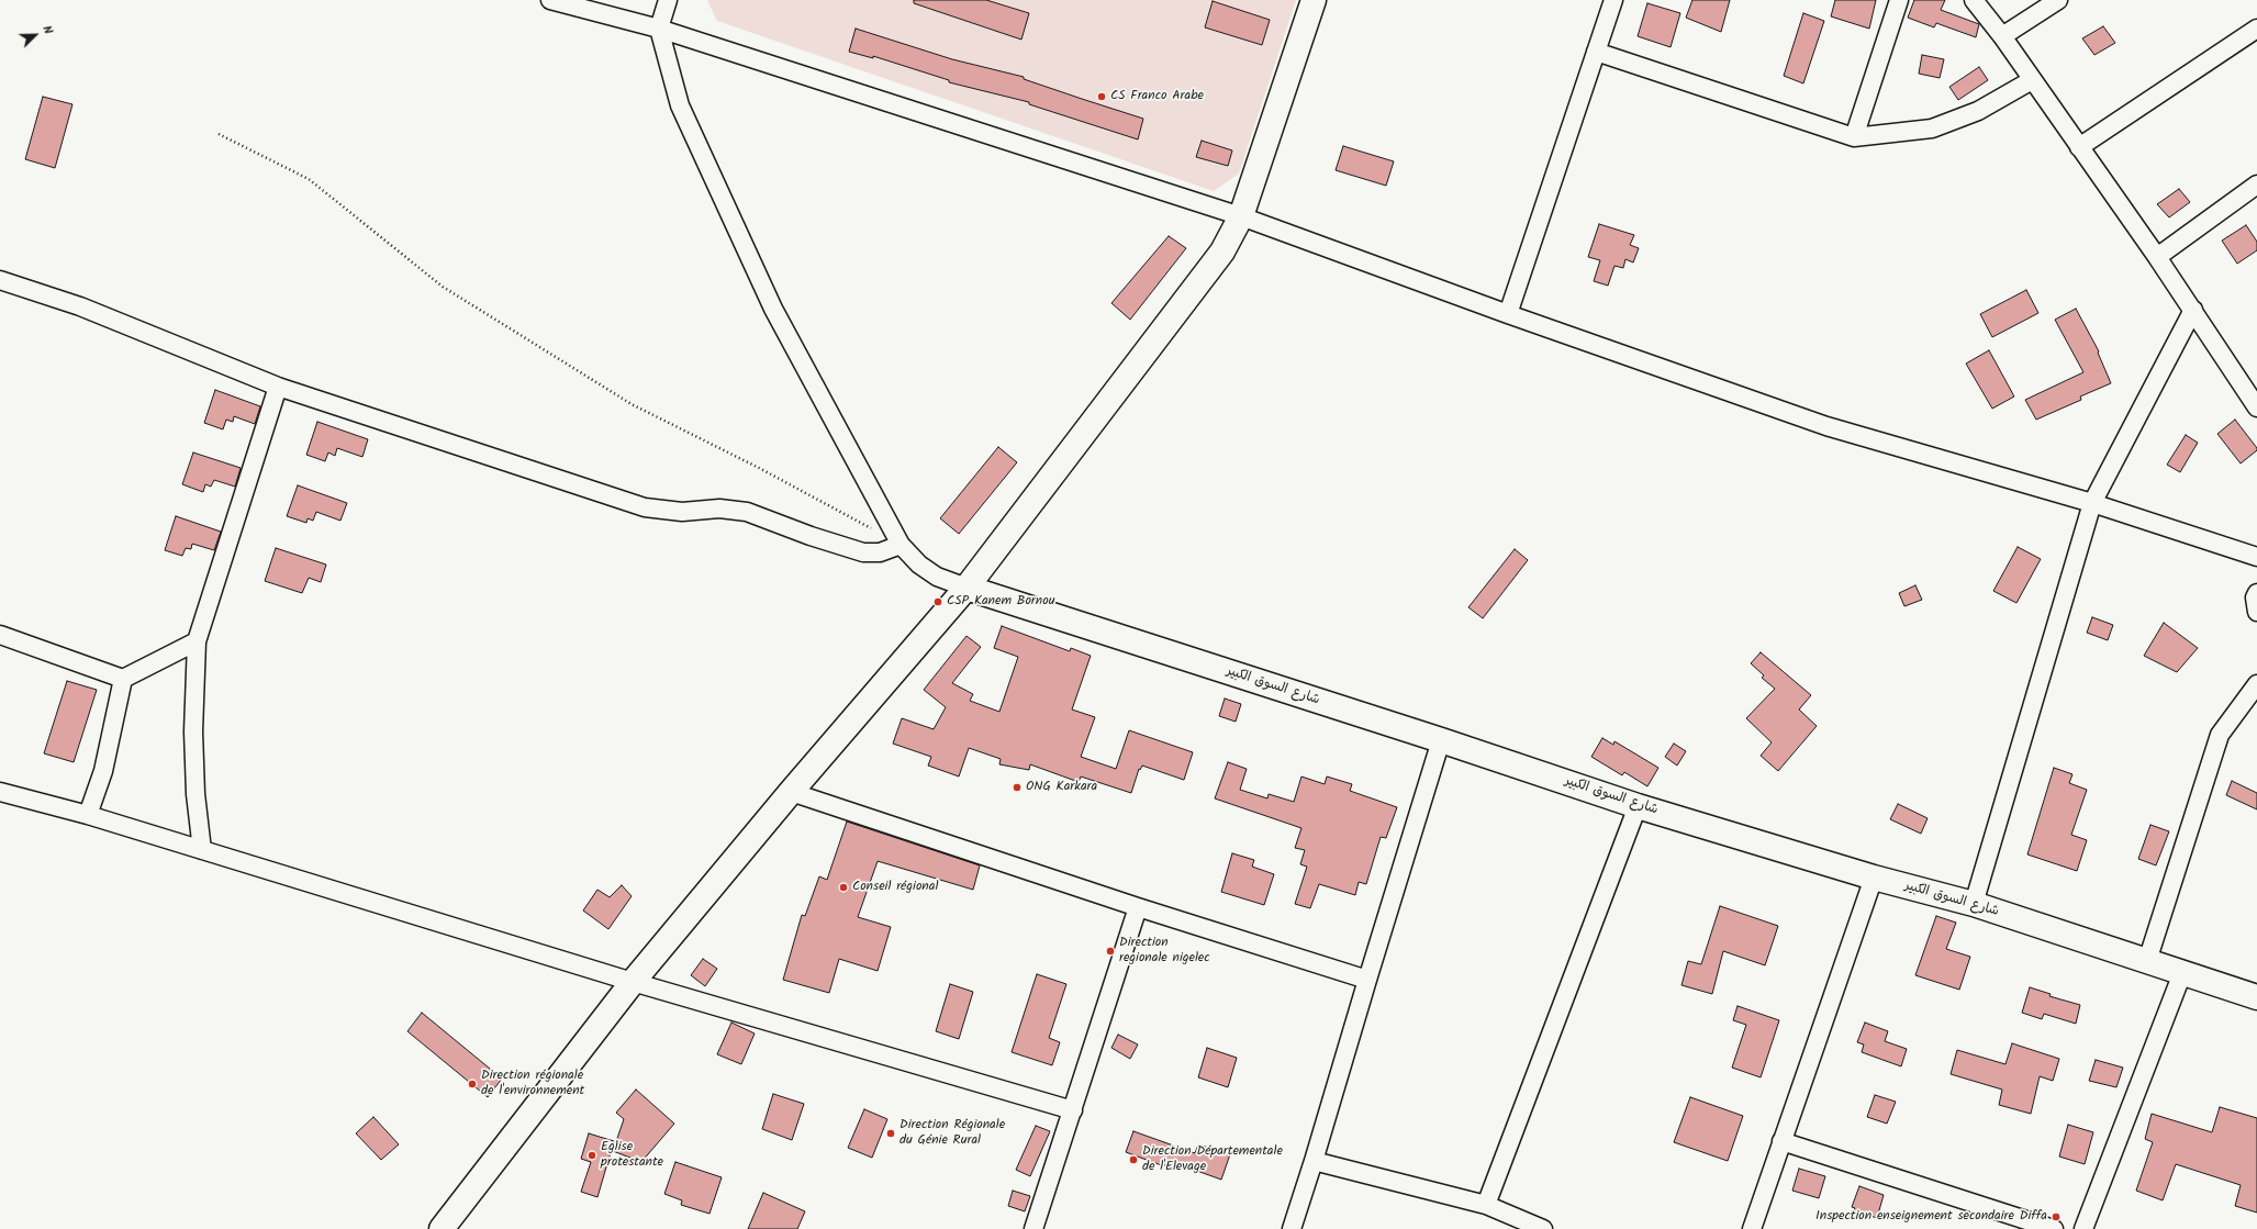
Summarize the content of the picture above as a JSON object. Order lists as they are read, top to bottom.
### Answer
{
  "streets": {
    "street": ["شارع السوق الكبير"]
  },
  "places": [
    "CS Franco Arabe",
    "CSP Kanem Bornou",
    "ONG Karkara",
    "Conseil régional",
    "Direction regionale nigelec",
    "Direction régionale de l'environnement",
    "Direction Régionale du Génie Rural",
    "Eglise protestante",
    "Direction Départementale de l'Elevage",
    "Inspection enseignement secondaire Diffa"
  ],
  "north": "top right"
}
